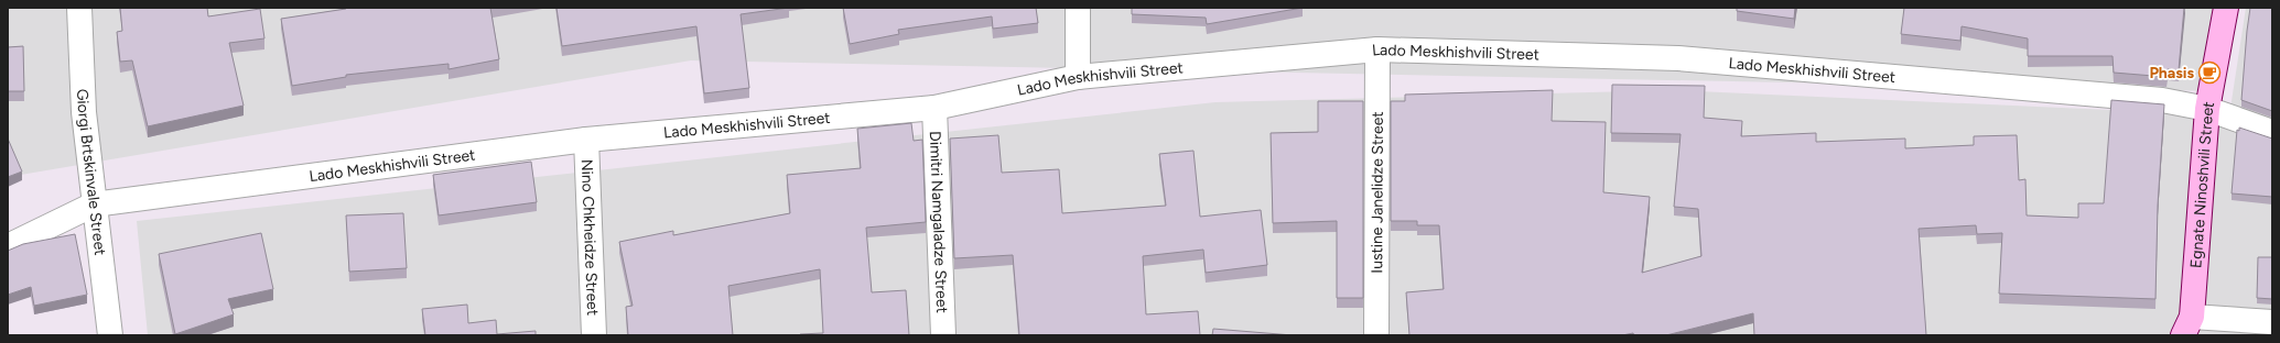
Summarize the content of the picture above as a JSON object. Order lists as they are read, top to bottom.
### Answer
{
  "streets": {
    "main road": ["Egnate Ninoshvili Street"],
    "street": [
      "Lado Meskhishvili Street",
      "Giorgi Brtskinvale Street",
      "Iustine Janelidze Street",
      "Dimitri Namgaladze Street",
      "Nino Chkheidze Street"
    ]
  },
  "crossings": [
    ["Lado Meskhishvili Street", "Giorgi Brtskinvale Street"],
    ["Lado Meskhishvili Street", "Egnate Ninoshvili Street"],
    ["Lado Meskhishvili Street", "Iustine Janelidze Street"],
    ["Lado Meskhishvili Street", "Dimitri Namgaladze Street"],
    ["Lado Meskhishvili Street", "Nino Chkheidze Street"]
  ],
  "places": {
    "cafe": ["Phasis"]
  }
}
